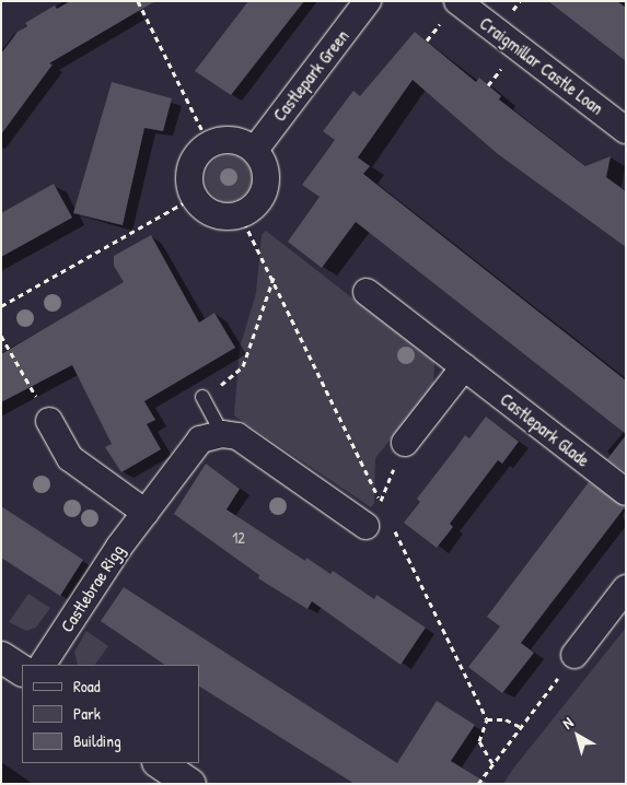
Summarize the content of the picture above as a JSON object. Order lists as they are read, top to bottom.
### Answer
{
  "streets": {
    "street": [
      "Craigmillar Castle Loan",
      "Castlepark Green",
      "Castlepark Glade",
      "Castlebrae Rigg"
    ]
  },
  "house_numbers": ["12"],
  "legend": ["Road", "Park", "Building"],
  "north": "top left"
}
